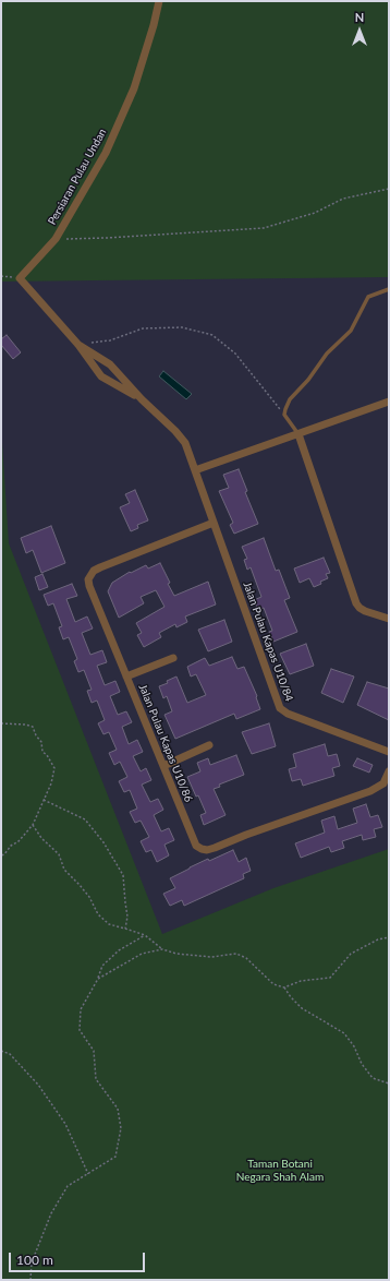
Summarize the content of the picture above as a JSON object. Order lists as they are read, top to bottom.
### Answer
{
  "streets": {
    "street": ["Persiaran Pulau Undan", "Jalan Pulau Kapas U10/84", "Jalan Pulau Kapas U10/86"]
  },
  "crossings": [
    ["Jalan Pulau Kapas U10/84", "Jalan Pulau Kapas U10/86"]
  ],
  "parks": ["Taman Botani Negara Shah Alam"],
  "scale_bar": "100 m",
  "north": "top"
}
